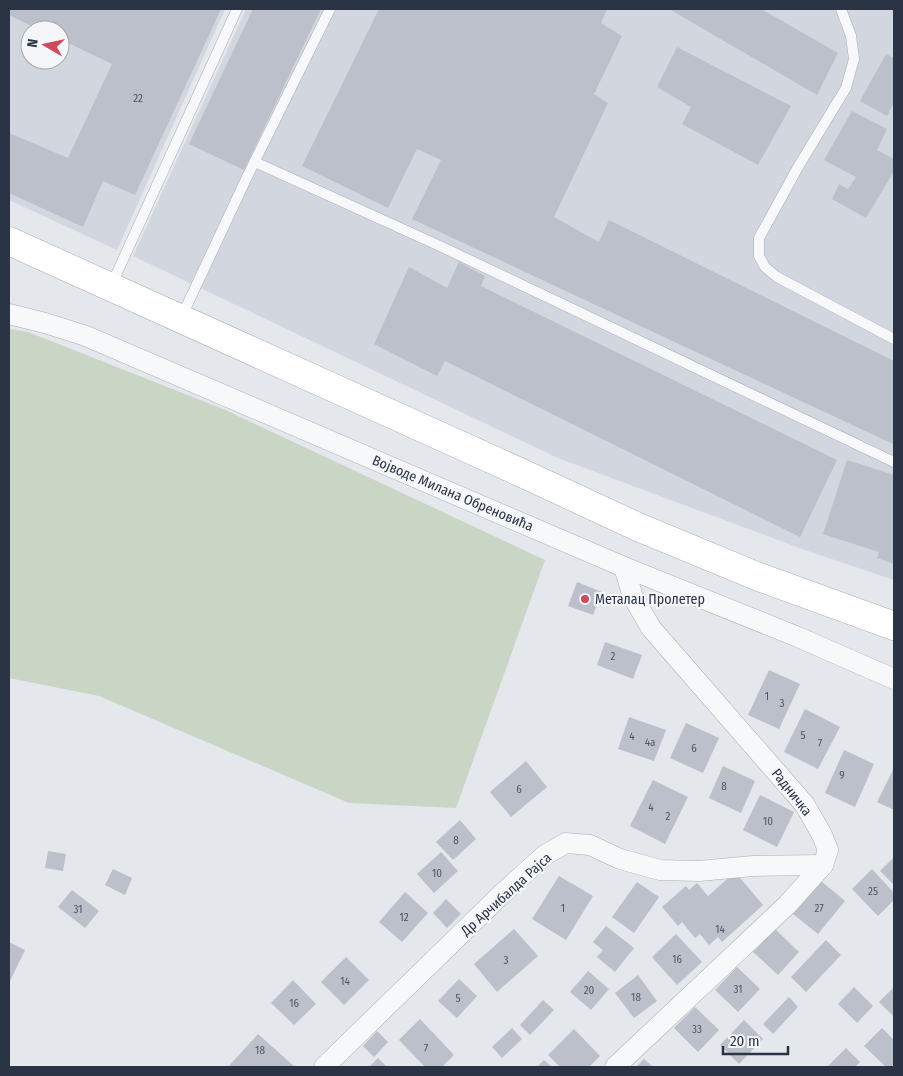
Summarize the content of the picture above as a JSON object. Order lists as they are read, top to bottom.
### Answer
{
  "streets": {
    "street": ["Војводе Милана Обреновића", "Радничка", "Др Арчибалда Рајса"]
  },
  "crossings": [
    ["Војводе Милана Обреновића", "Радничка"],
    ["Радничка", "Др Арчибалда Рајса"]
  ],
  "places": ["Металац Пролетер"],
  "house_numbers": [
    "22",
    "2",
    "1",
    "3",
    "5",
    "4",
    "4a",
    "7",
    "6",
    "9",
    "8",
    "6",
    "4",
    "2",
    "10",
    "8",
    "10",
    "25",
    "1",
    "27",
    "31",
    "12",
    "14",
    "16",
    "3",
    "14",
    "31",
    "20",
    "18",
    "5",
    "16",
    "33",
    "7",
    "18"
  ],
  "scale_bar": "20 m",
  "north": "left"
}
